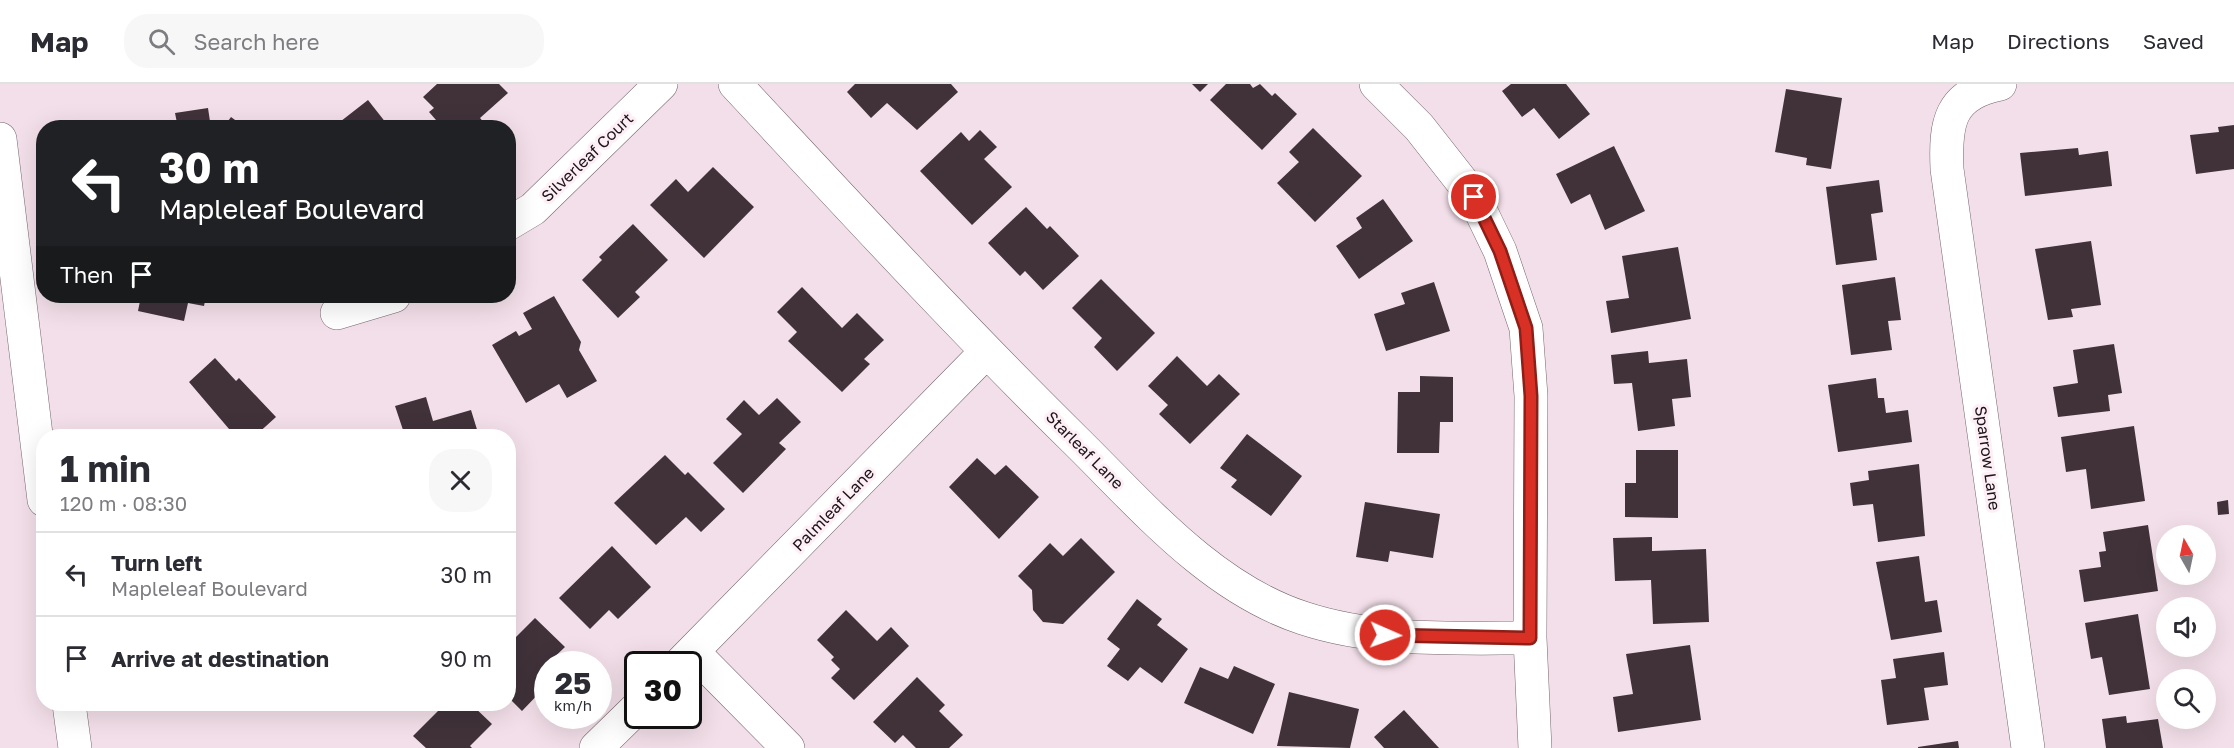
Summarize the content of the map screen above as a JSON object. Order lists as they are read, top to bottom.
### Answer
{
  "streets": {
    "street": [
      "Silverleaf Court",
      "Starleaf Lane",
      "Sparrow Lane",
      "Palmleaf Lane"
    ]
  },
  "crossings": [
    ["Starleaf Lane", "Palmleaf Lane"]
  ],
  "north": "top",
  "page": {
    "header": "Map",
    "search": "Search here",
    "nav": ["Map", "Directions", "Saved"],
    "turn": ["30 m", "Mapleleaf Boulevard"],
    "then": "Then",
    "heading": ["1 min", "120 m · 08:30"],
    "list": [
      {
        "name": "Turn left",
        "note": "Mapleleaf Boulevard",
        "value": "30 m"
      },
      {
        "name": "Arrive at destination",
        "value": "90 m"
      }
    ],
    "speed": "25 km/h",
    "limit": "30"
  }
}
